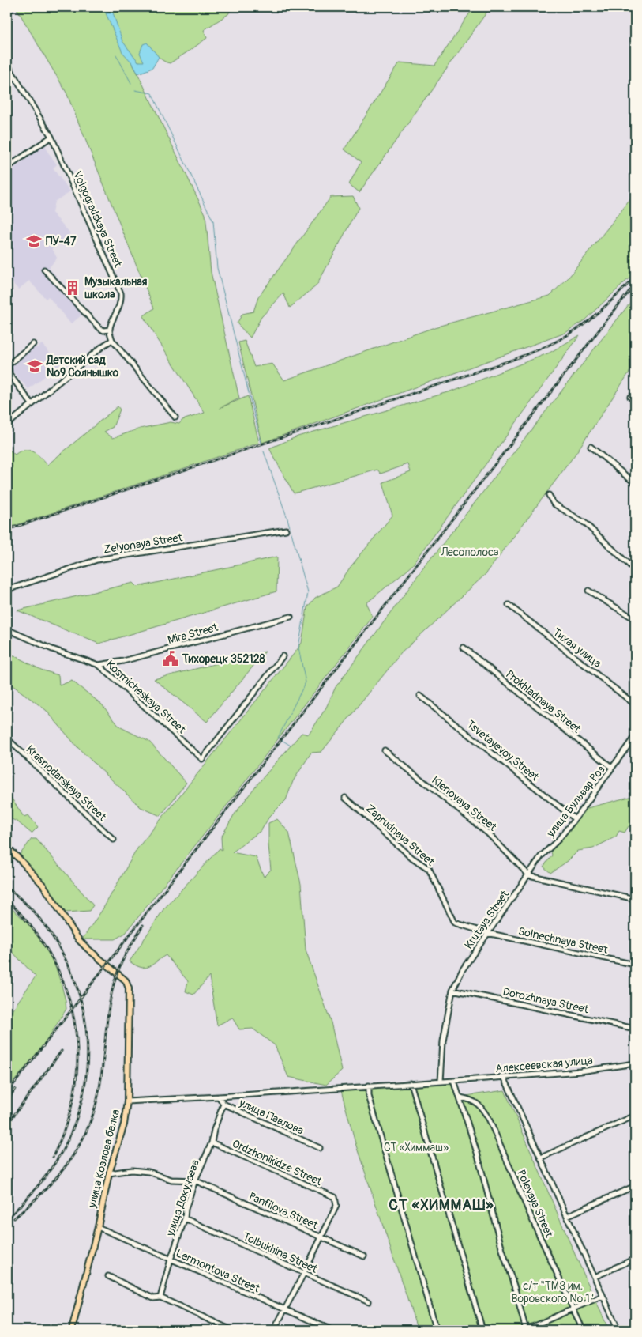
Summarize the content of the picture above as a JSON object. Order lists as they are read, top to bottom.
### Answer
{
  "streets": {
    "main road": ["улица Козлова балка"],
    "street": [
      "Volgogradskaya Street",
      "Zelyonaya Street",
      "Mira Street",
      "Тихая улица",
      "Kosmicheskaya Street",
      "Prokhladnaya Street",
      "Tsvetayevoy Street",
      "Krasnodarskaya Street",
      "улица Бульвар Роз",
      "Klenovaya Street",
      "Zaprudnaya Street",
      "Krutaya Street",
      "Solnechnaya Street",
      "Dorozhnaya Street",
      "Алексеевская улица",
      "улица Павлова",
      "Ordzhonikidze Street",
      "улица Докучаева",
      "Polevaya Street",
      "Panfilova Street",
      "Tolbukhina Street",
      "Lermontova Street"
    ]
  },
  "crossings": [
    ["Mira Street", "Kosmicheskaya Street"],
    ["Prokhladnaya Street", "улица Бульвар Роз"],
    ["Tsvetayevoy Street", "улица Бульвар Роз"],
    ["улица Бульвар Роз", "Klenovaya Street"],
    ["улица Бульвар Роз", "Krutaya Street"],
    ["Klenovaya Street", "Krutaya Street"],
    ["Zaprudnaya Street", "Krutaya Street"],
    ["Zaprudnaya Street", "Solnechnaya Street"],
    ["Krutaya Street", "Solnechnaya Street"],
    ["Krutaya Street", "Dorozhnaya Street"],
    ["Krutaya Street", "Алексеевская улица"],
    ["Алексеевская улица", "улица Павлова"],
    ["Алексеевская улица", "улица Козлова балка"],
    ["улица Павлова", "улица Докучаева"],
    ["улица Козлова балка", "Lermontova Street"],
    ["Ordzhonikidze Street", "улица Докучаева"],
    ["Ordzhonikidze Street", "Panfilova Street"],
    ["улица Докучаева", "Panfilova Street"],
    ["улица Докучаева", "Tolbukhina Street"],
    ["улица Докучаева", "Lermontova Street"]
  ],
  "districts": ["СТ «ХИММАШ»"],
  "parks": ["Лесополоса", "СТ «Химмаш»", "с/т \"ТМЗ им. Воровского № 1\""],
  "places": {
    "school or university": ["ПУ-47", "Детский сад №9 Солнышко"],
    "building": ["Музыкальная школа"],
    "public building": ["Тихорецк 352128"]
  }
}
